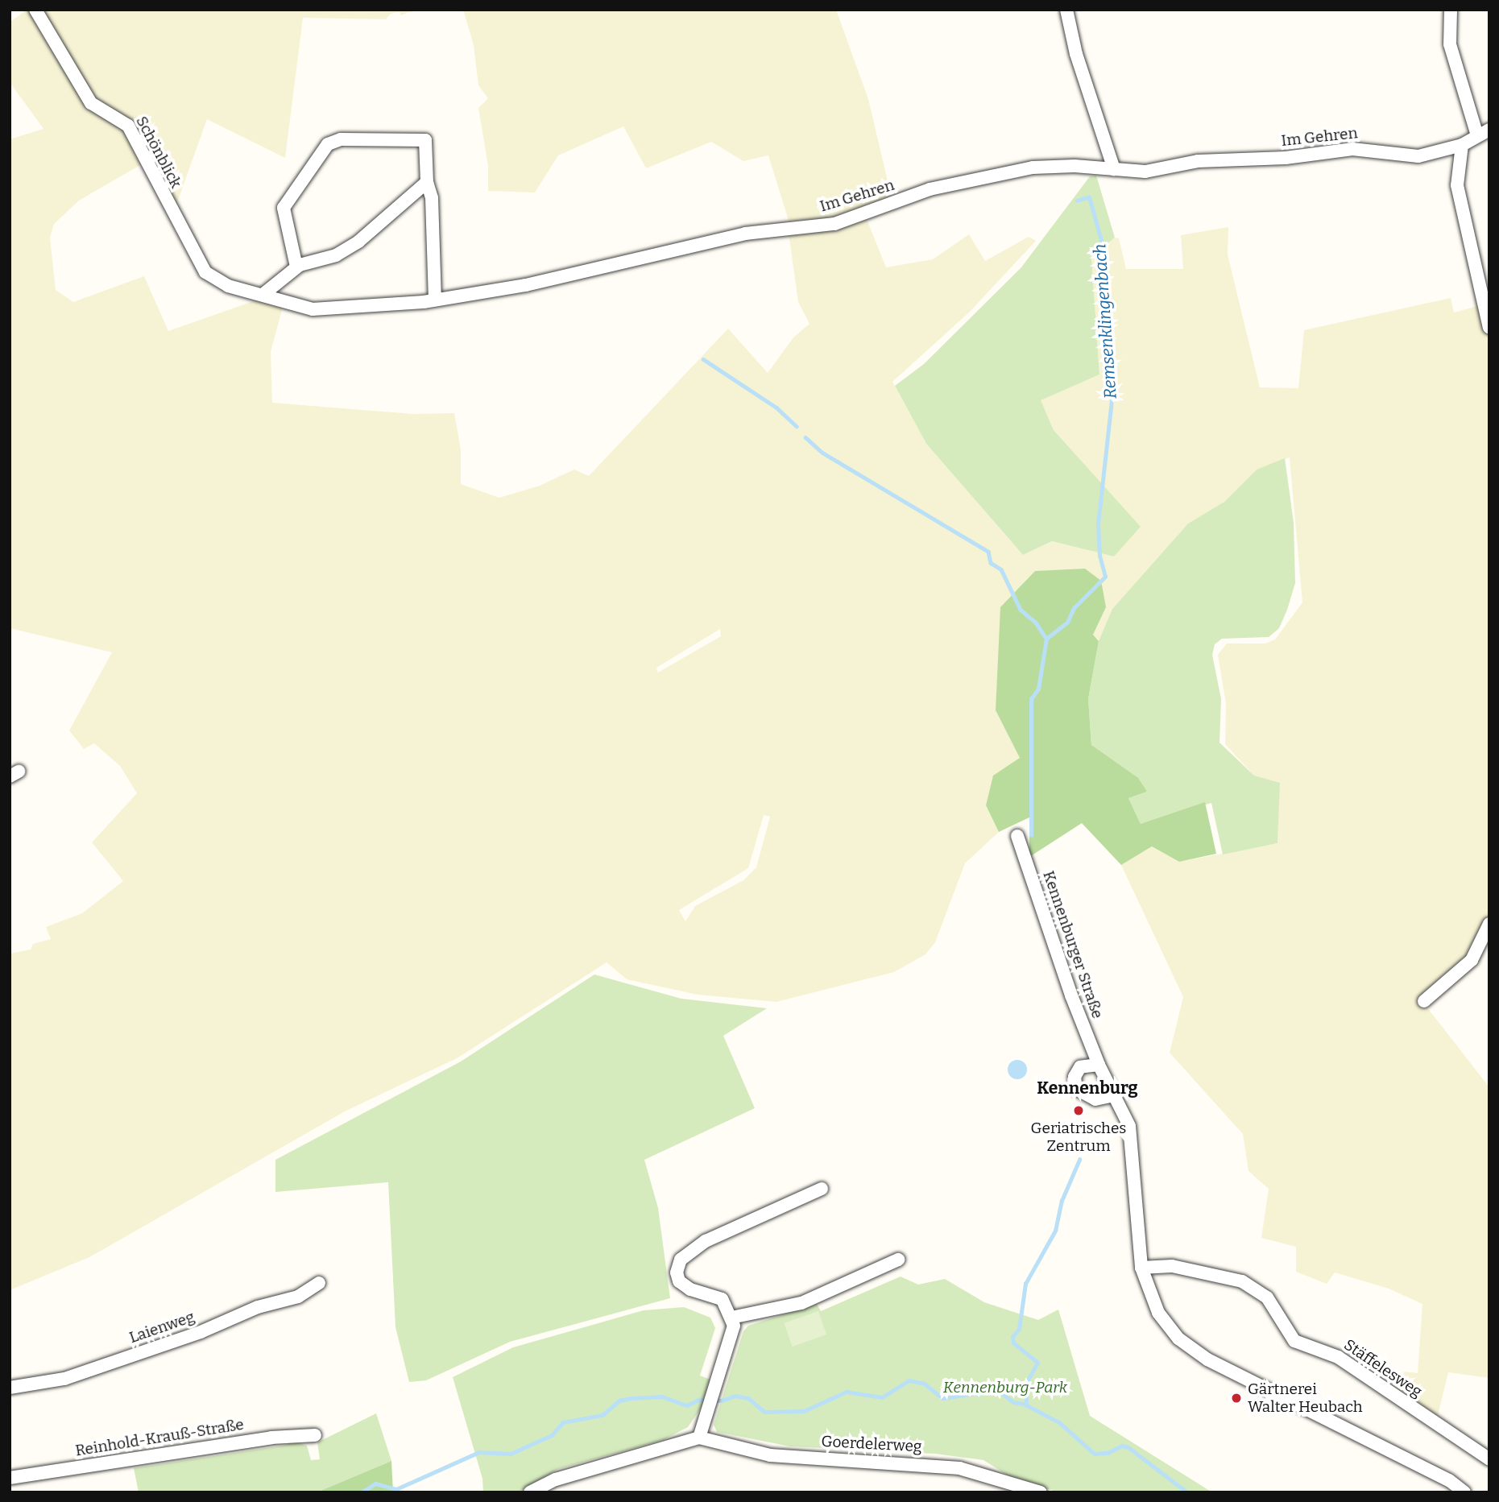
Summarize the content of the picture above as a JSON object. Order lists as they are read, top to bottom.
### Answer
{
  "streets": {
    "street": [
      "Im Gehren",
      "Schönblick",
      "Kennenburger Straße",
      "Laienweg",
      "Stäffelesweg",
      "Reinhold-Krauß-Straße",
      "Goerdelerweg"
    ]
  },
  "crossings": [
    ["Im Gehren", "Schönblick"],
    ["Kennenburger Straße", "Stäffelesweg"]
  ],
  "districts": ["Kennenburg"],
  "water": ["Remsenklingenbach"],
  "parks": ["Kennenburg-Park"],
  "places": ["Geriatrisches Zentrum", "Gärtnerei Walter Heubach"]
}
